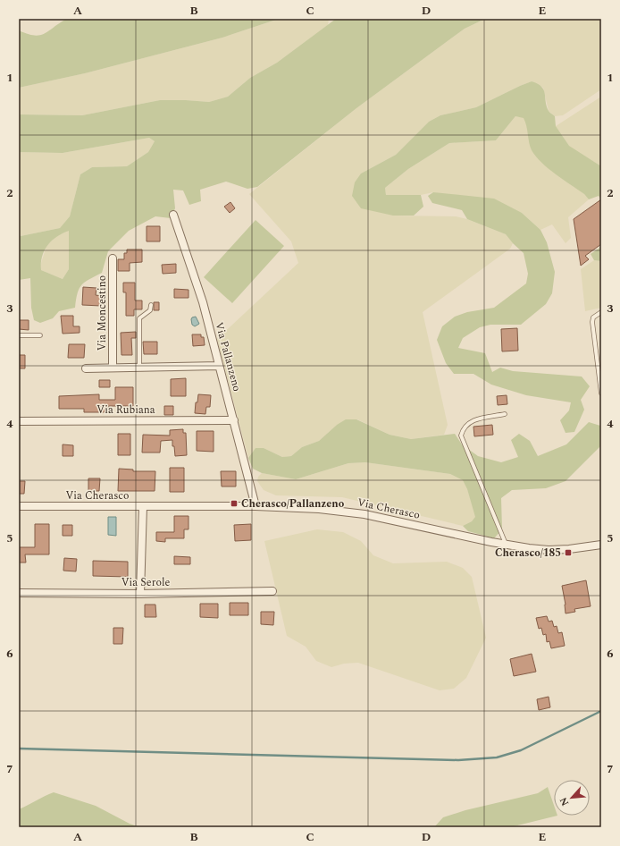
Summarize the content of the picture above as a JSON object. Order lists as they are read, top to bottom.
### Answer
{
  "streets": {
    "street": [
      "Via Moncestino",
      "Via Pallanzeno",
      "Via Rubiana",
      "Via Cherasco",
      "Via Serole"
    ]
  },
  "crossings": [
    ["Via Pallanzeno", "Via Rubiana"],
    ["Via Pallanzeno", "Via Cherasco"]
  ],
  "places": {
    "transit": ["Cherasco/Pallanzeno", "Cherasco/185"]
  },
  "north": "bottom left",
  "grid": {
    "columns": [
      "A",
      "B",
      "C",
      "D",
      "E"
    ],
    "rows": [
      "1",
      "2",
      "3",
      "4",
      "5",
      "6",
      "7"
    ]
  }
}
